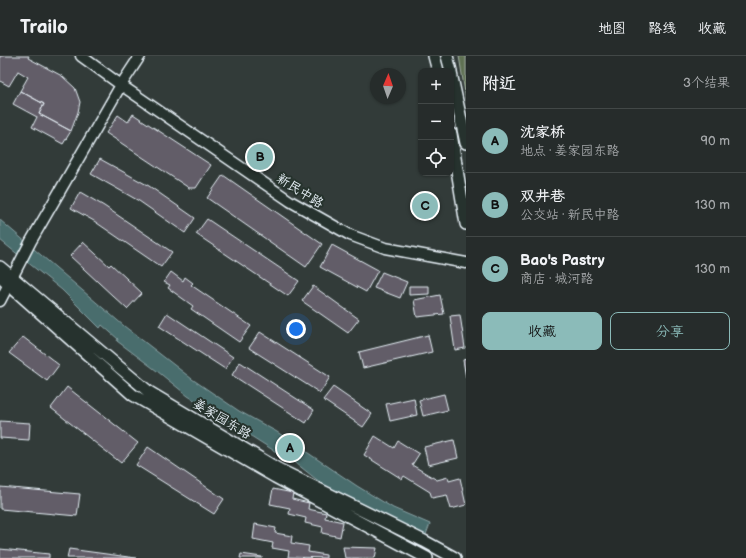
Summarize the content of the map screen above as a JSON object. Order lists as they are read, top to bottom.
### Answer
{
  "streets": {
    "main road": ["姜家园东路"],
    "street": ["新民中路"]
  },
  "north": "top",
  "page": {
    "header": "Trailo",
    "nav": ["地图", "路线", "收藏"],
    "heading": ["附近", "3个结果"],
    "map_buttons": ["+", "−"],
    "list": [
      {
        "mark": "A",
        "name": "沈家桥",
        "note": "地点 · 姜家园东路",
        "value": "90 m"
      },
      {
        "mark": "B",
        "name": "双井巷",
        "note": "公交站 · 新民中路",
        "value": "130 m"
      },
      {
        "mark": "C",
        "name": "Bao's Pastry",
        "note": "商店 · 城河路",
        "value": "130 m"
      }
    ],
    "pins": ["B", "C", "A"],
    "buttons": ["收藏", "分享"]
  }
}
